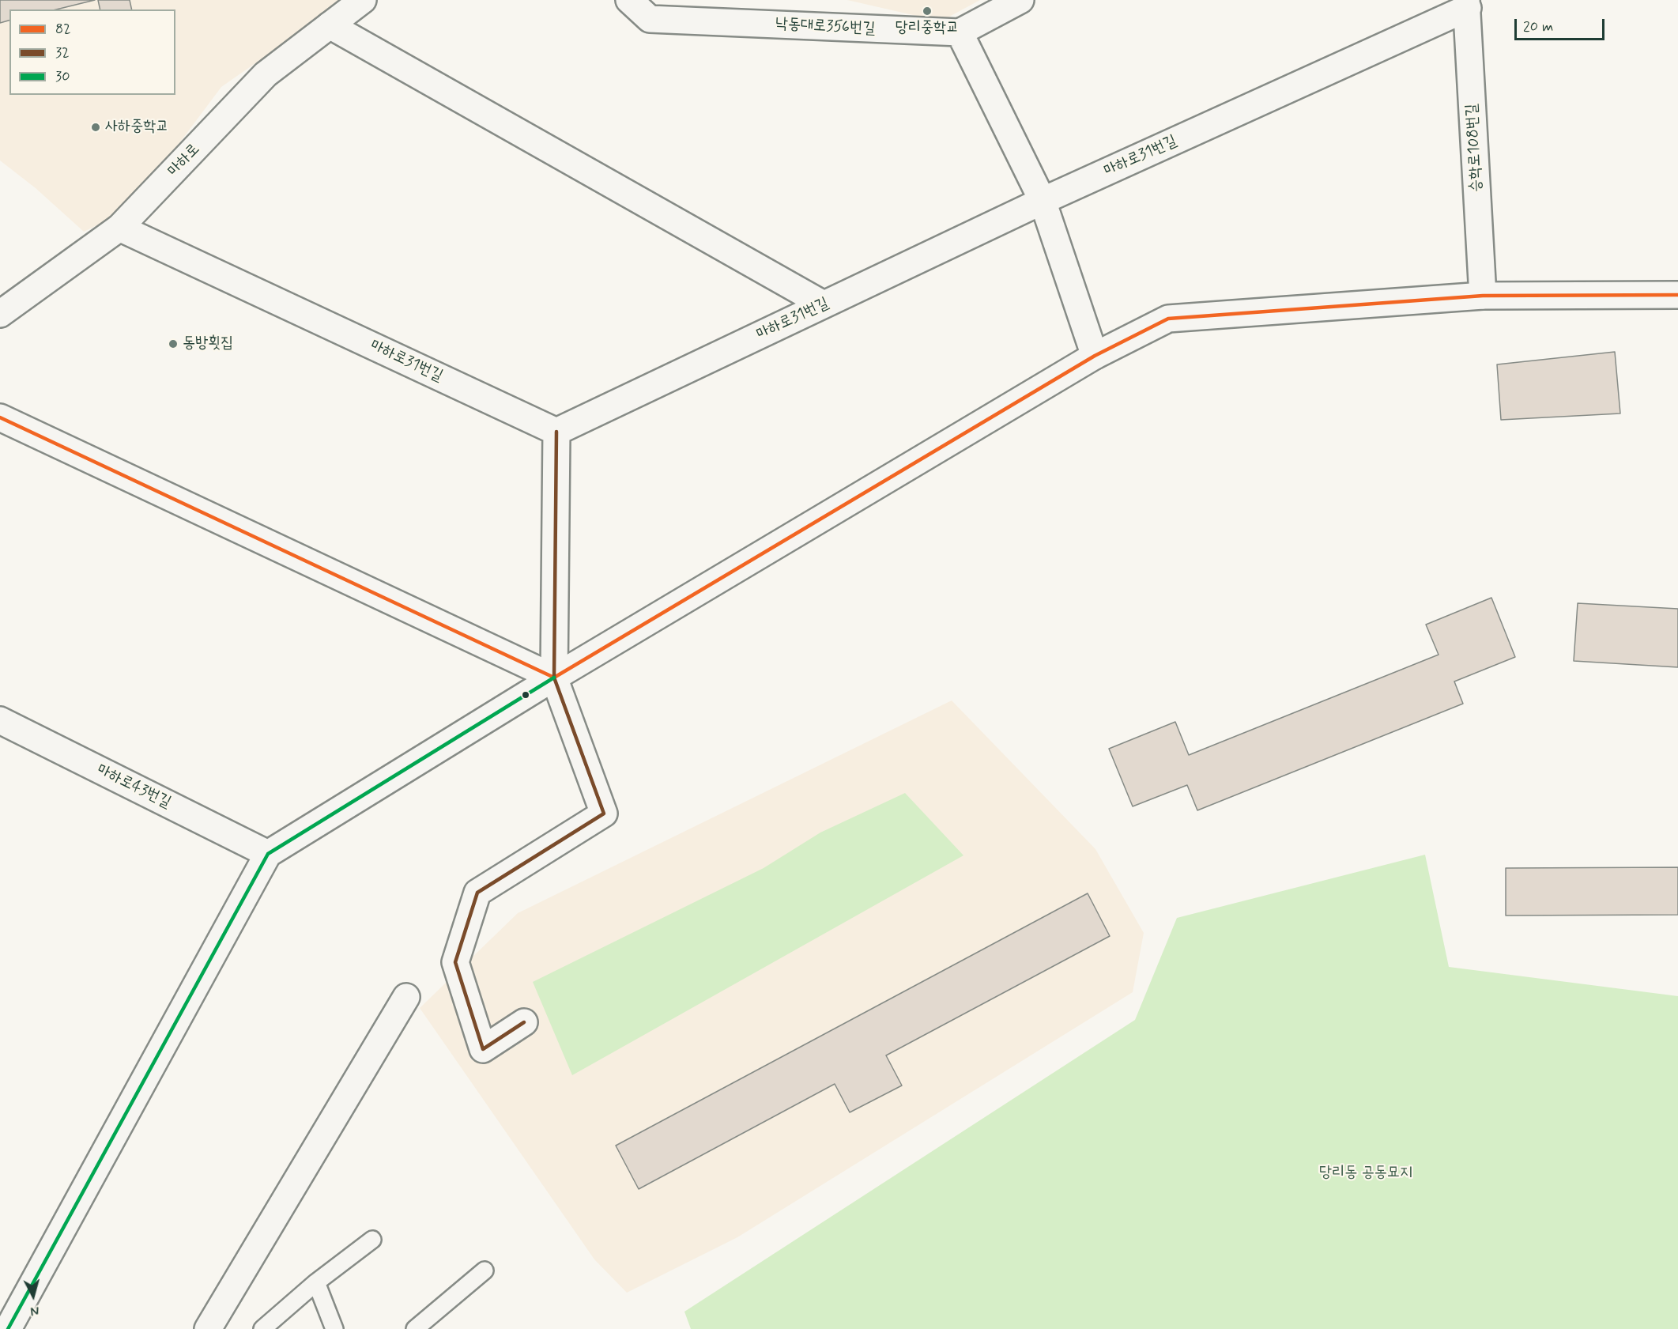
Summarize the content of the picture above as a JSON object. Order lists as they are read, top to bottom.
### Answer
{
  "streets": {
    "street": [
      "낙동대로356번길",
      "승학로108번길",
      "마하로31번길",
      "마하로",
      "마하로43번길"
    ]
  },
  "crossings": [
    ["승학로108번길", "마하로31번길"],
    ["마하로31번길", "마하로"]
  ],
  "parks": ["당리동 공동묘지"],
  "places": ["당리중학교", "사하중학교", "동방횟집"],
  "lines": ["transit line 82", "transit line 32", "transit line 30"],
  "legend": ["82", "32", "30"],
  "scale_bar": "20 m",
  "north": "bottom"
}
